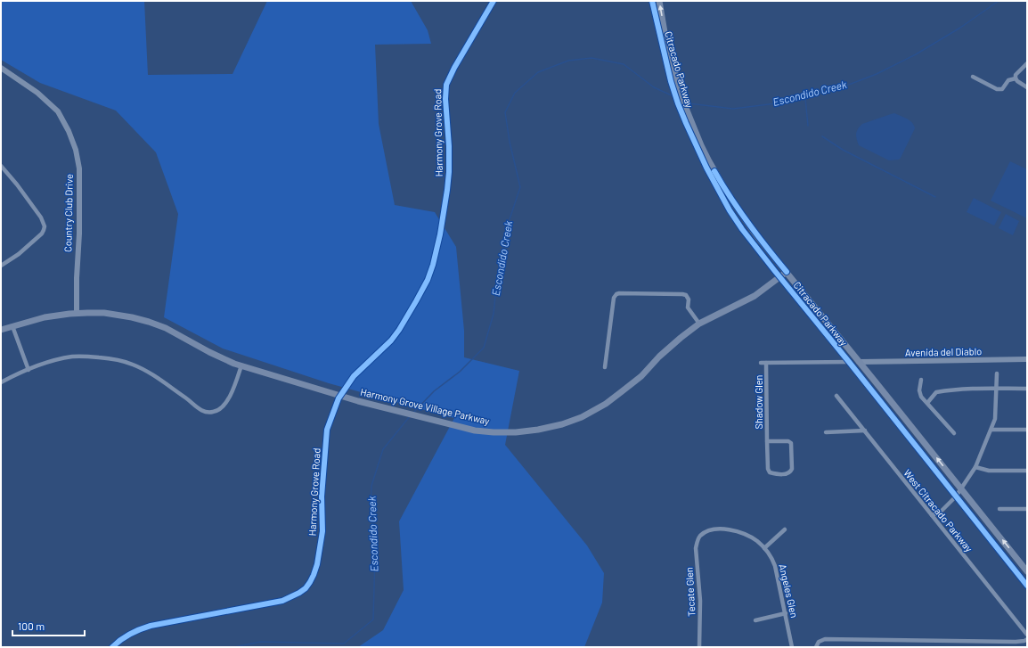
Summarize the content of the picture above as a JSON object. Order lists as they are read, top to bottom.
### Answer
{
  "streets": {
    "main road": ["Citracado Parkway", "Harmony Grove Village Parkway"],
    "street": [
      "Harmony Grove Road",
      "Country Club Drive",
      "Avenida del Diablo",
      "Shadow Glen",
      "West Citracado Parkway",
      "Angeles Glen",
      "Tecate Glen"
    ]
  },
  "crossings": [
    ["Citracado Parkway", "Avenida del Diablo"],
    ["Citracado Parkway", "Harmony Grove Village Parkway"],
    ["Harmony Grove Road", "Harmony Grove Village Parkway"],
    ["Country Club Drive", "Harmony Grove Village Parkway"],
    ["Angeles Glen", "Tecate Glen"]
  ],
  "water": ["Escondido Creek"],
  "scale_bar": "100 m"
}
